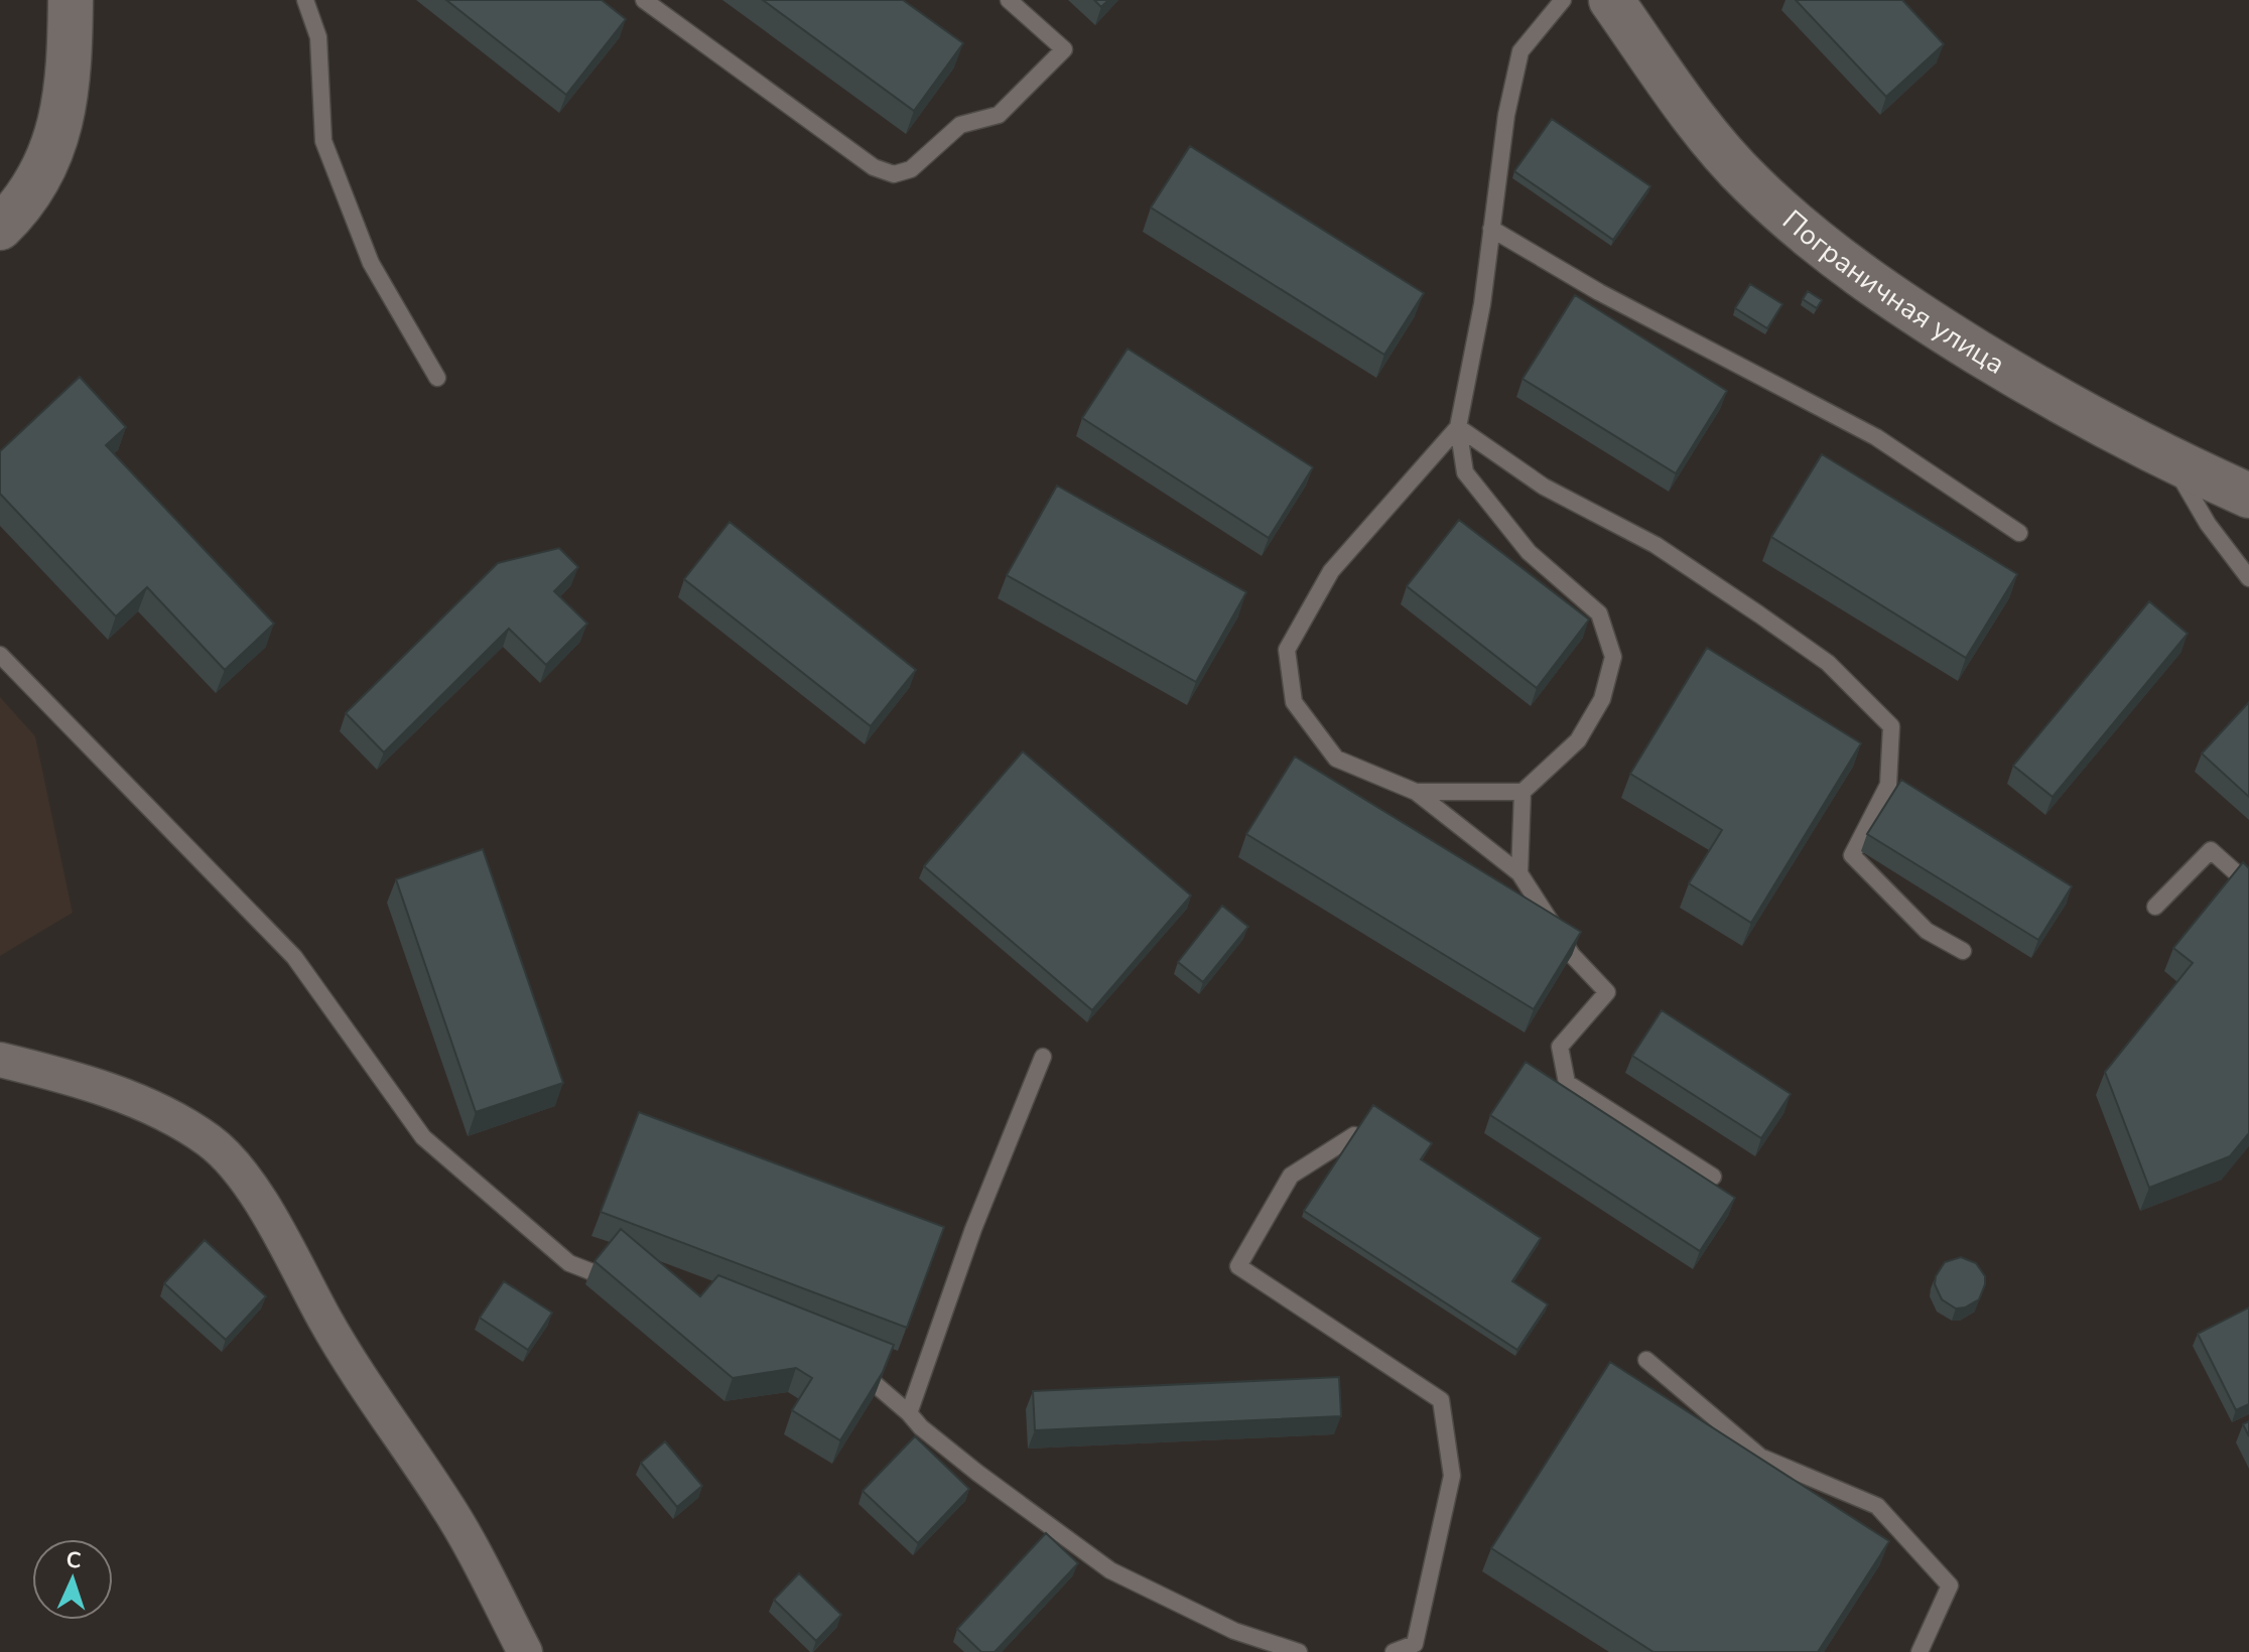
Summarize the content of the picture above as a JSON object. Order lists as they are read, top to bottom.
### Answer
{
  "streets": {
    "street": ["Пограничная улица"]
  },
  "north": "top"
}
